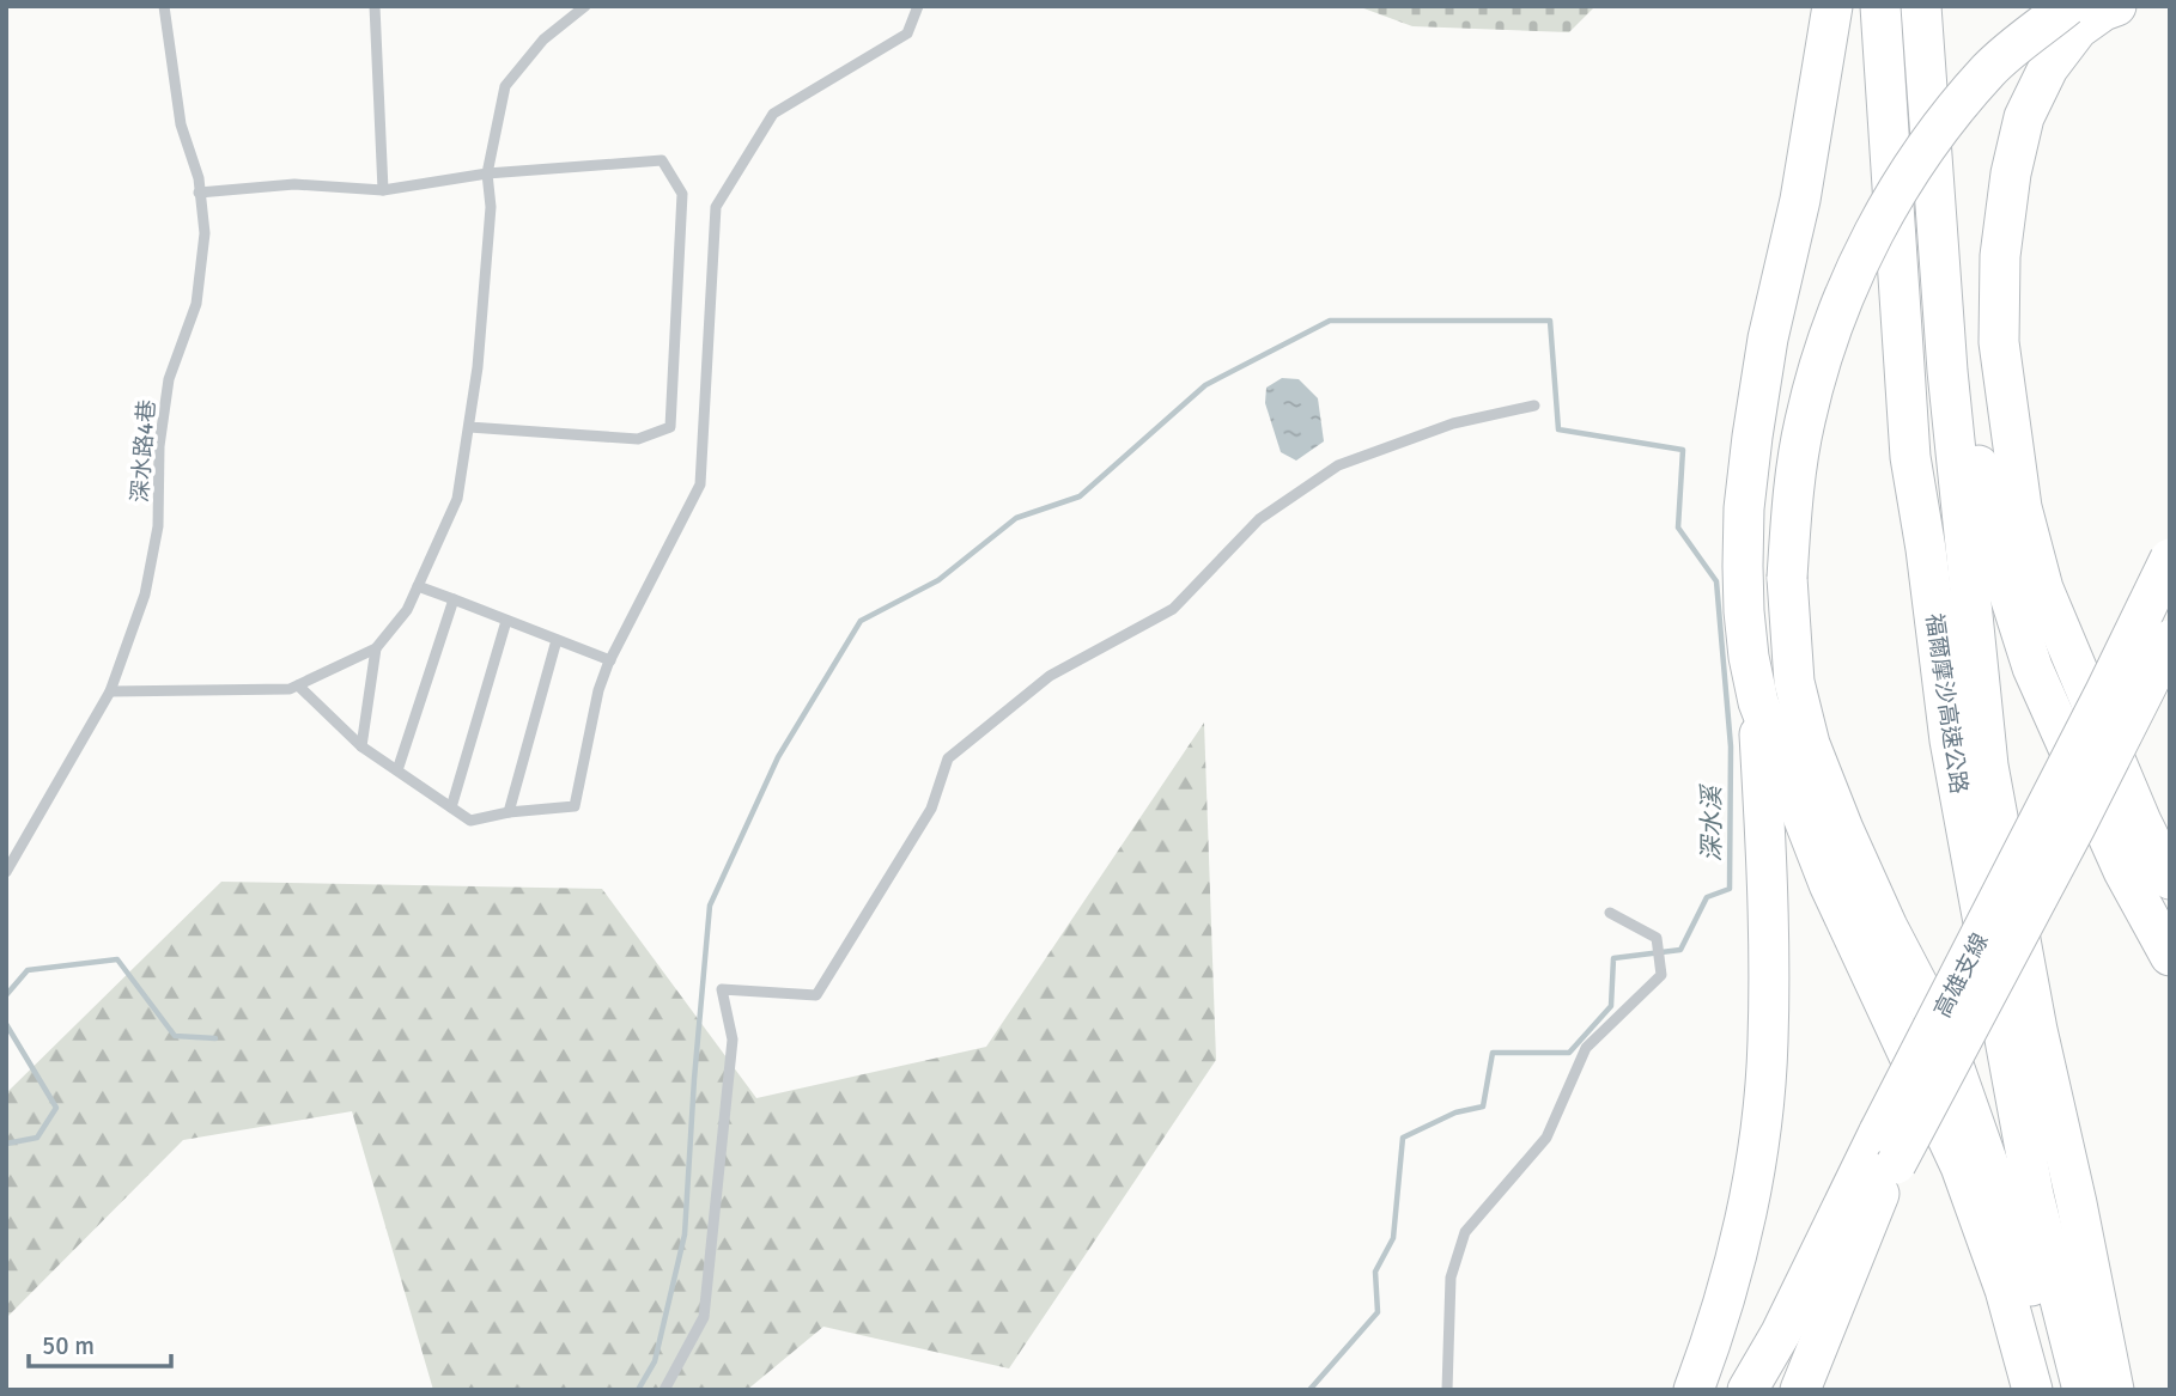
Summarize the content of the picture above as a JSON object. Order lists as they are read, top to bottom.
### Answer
{
  "streets": {
    "highway": ["福爾摩沙高速公路", "高雄支線"],
    "lane": ["深水路4巷"]
  },
  "water": ["深水溪"],
  "scale_bar": "50 m"
}
